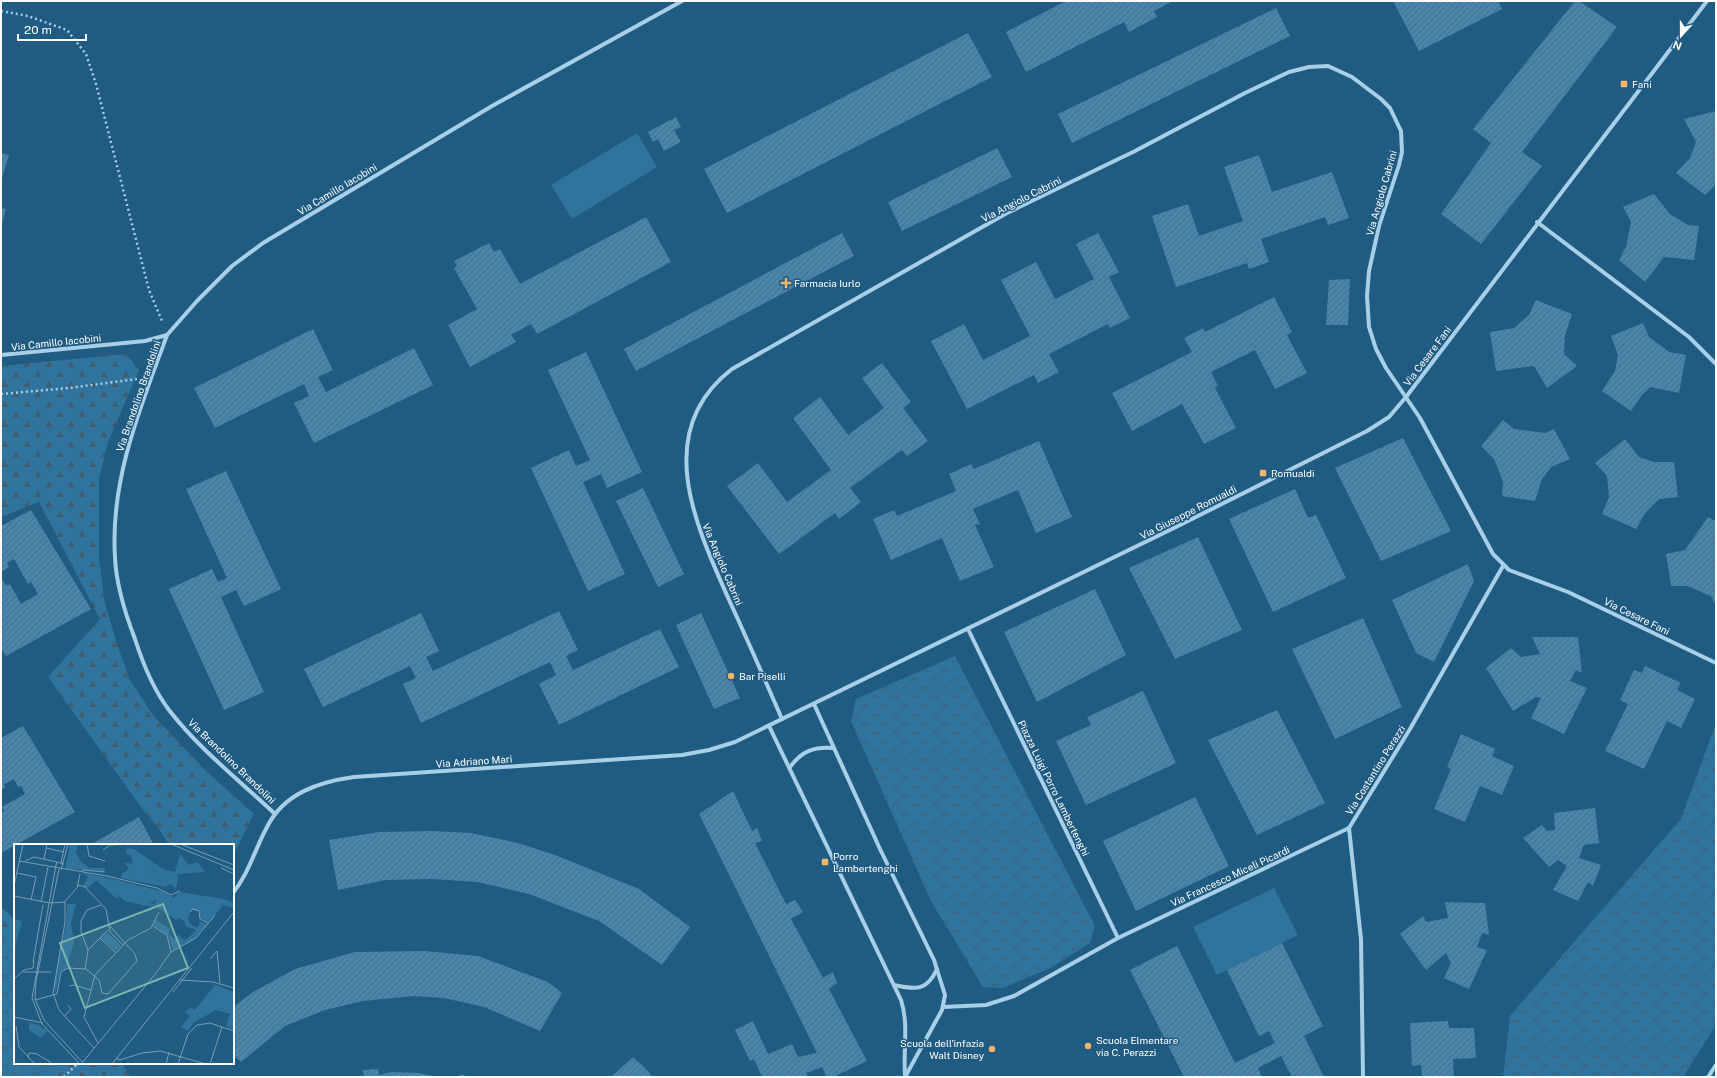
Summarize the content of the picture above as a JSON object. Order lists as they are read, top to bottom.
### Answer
{
  "streets": {
    "street": [
      "Via Camillo Iacobini",
      "Via Angiolo Cabrini",
      "Via Cesare Fani",
      "Via Brandolino Brandolini",
      "Via Giuseppe Romualdi",
      "Via Adriano Mari",
      "Via Costantino Perazzi",
      "Piazza Luigi Porro Lambertenghi",
      "Via Francesco Miceli Picardi"
    ]
  },
  "crossings": [
    ["Via Camillo Iacobini", "Via Brandolino Brandolini"],
    ["Via Angiolo Cabrini", "Via Cesare Fani"],
    ["Via Angiolo Cabrini", "Via Giuseppe Romualdi"],
    ["Via Cesare Fani", "Via Giuseppe Romualdi"],
    ["Via Cesare Fani", "Via Costantino Perazzi"],
    ["Via Brandolino Brandolini", "Via Adriano Mari"],
    ["Via Giuseppe Romualdi", "Piazza Luigi Porro Lambertenghi"],
    ["Via Costantino Perazzi", "Via Francesco Miceli Picardi"],
    ["Piazza Luigi Porro Lambertenghi", "Via Francesco Miceli Picardi"]
  ],
  "places": {
    "transit": ["Fani", "Romualdi", "Porro Lambertenghi"],
    "health": ["Farmacia Iurlo"],
    "other": ["Bar Piselli", "Scuola Elmentare via C. Perazzi", "Scuola dell'infazia Walt Disney"]
  },
  "scale_bar": "20 m",
  "north": "bottom"
}
